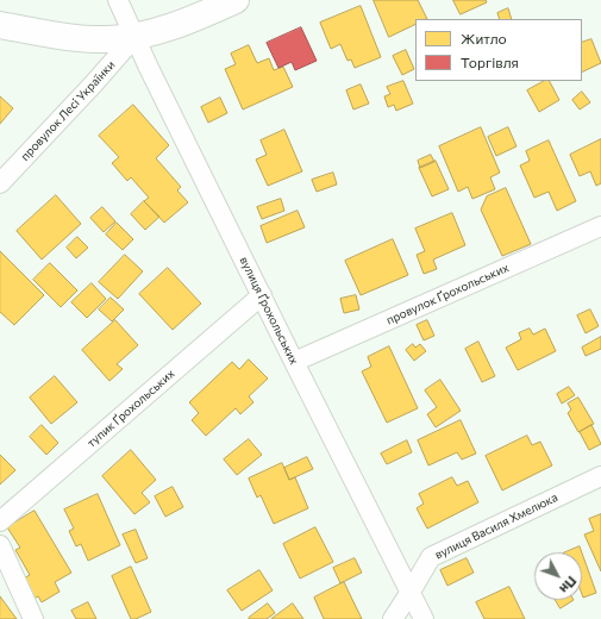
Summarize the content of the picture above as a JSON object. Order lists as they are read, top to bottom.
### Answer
{
  "streets": {
    "street": [
      "провулок Лесі Українки",
      "провулок Ґрохольських",
      "вулиця Ґрохольських",
      "тупик Ґрохольських",
      "вулиця Василя Хмелюка"
    ]
  },
  "crossings": [
    ["провулок Лесі Українки", "вулиця Ґрохольських"],
    ["провулок Ґрохольських", "вулиця Ґрохольських"],
    ["вулиця Ґрохольських", "тупик Ґрохольських"],
    ["вулиця Ґрохольських", "вулиця Василя Хмелюка"]
  ],
  "legend": ["Житло", "Торгівля"],
  "north": "bottom right"
}
